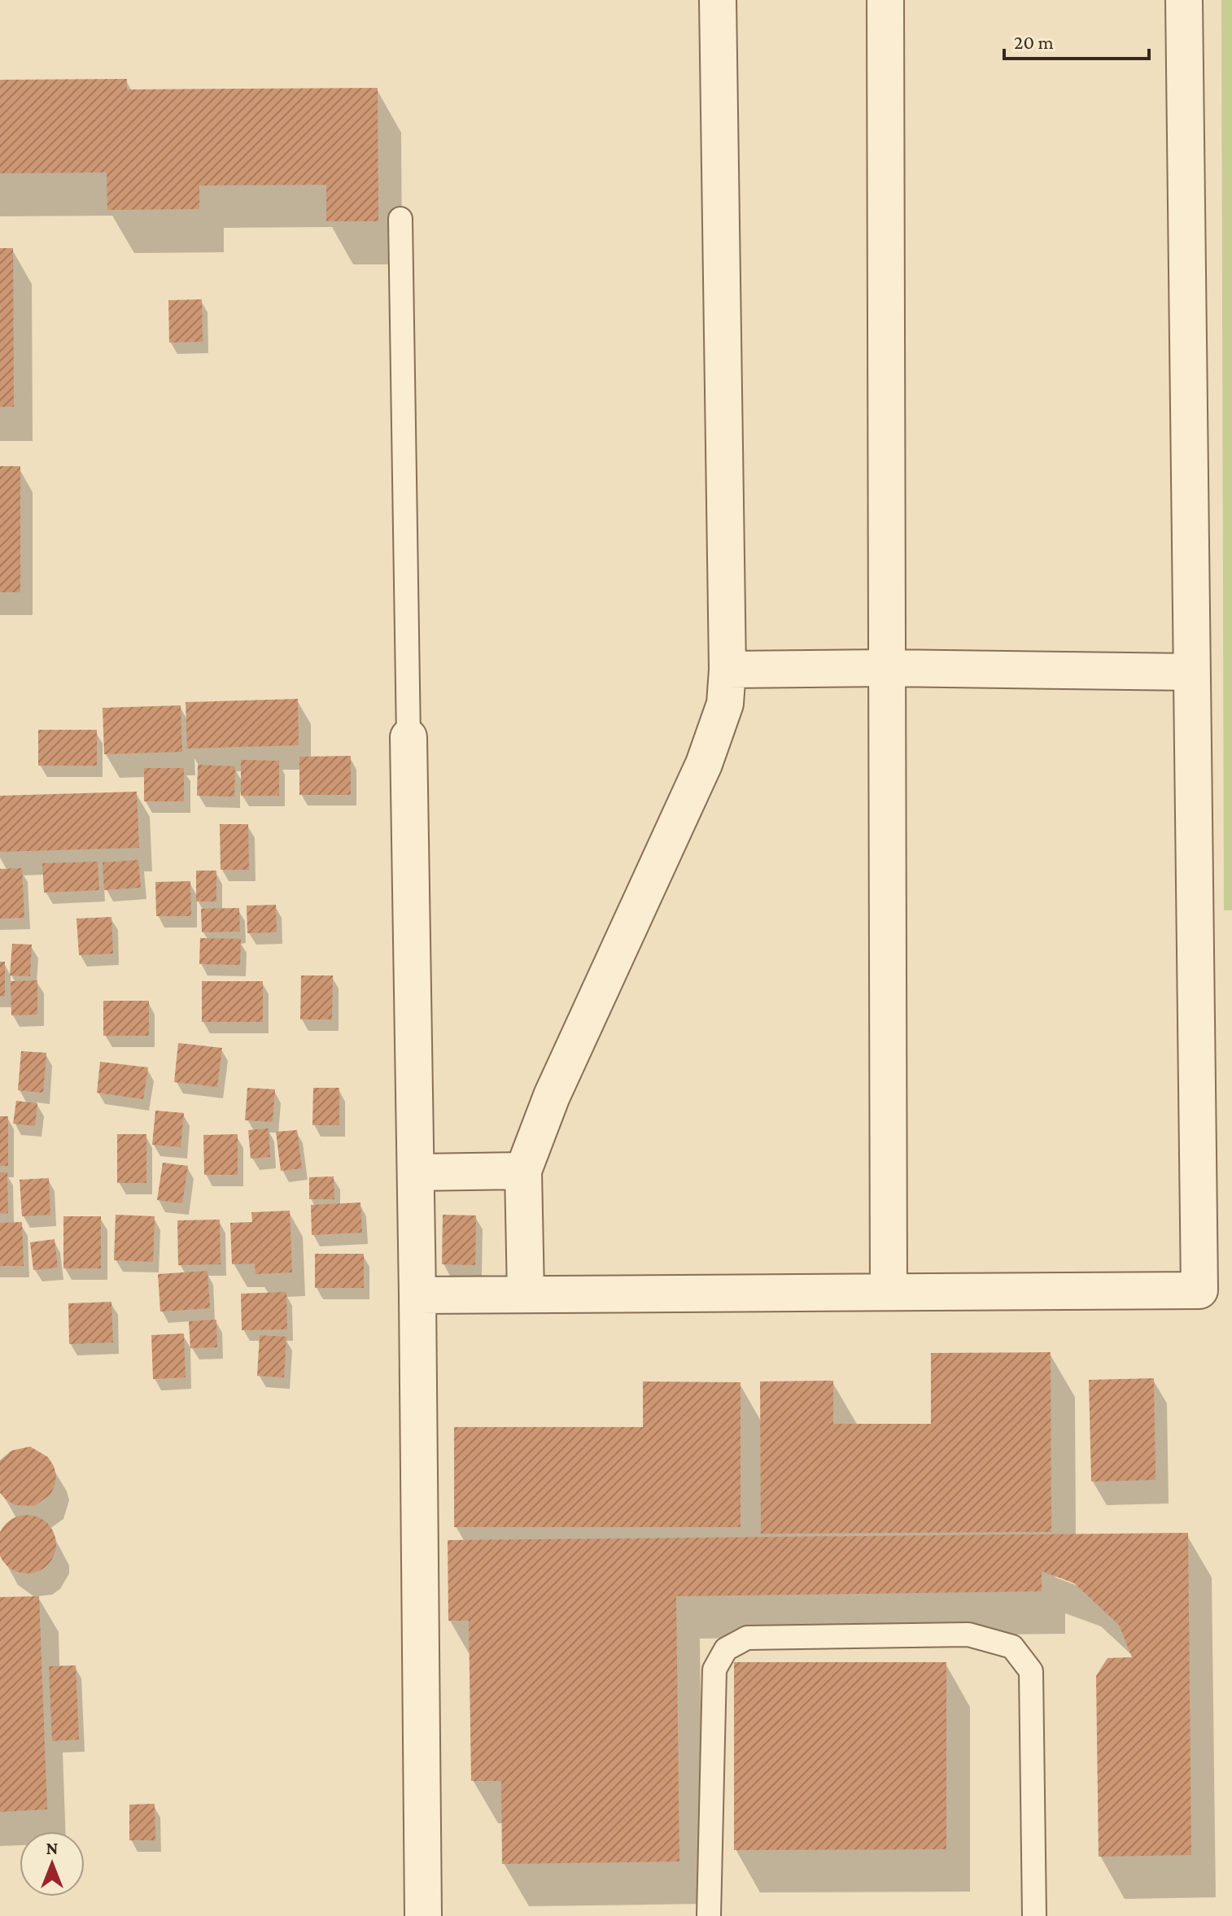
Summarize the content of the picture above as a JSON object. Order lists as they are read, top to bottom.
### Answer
{
  "scale_bar": "20 m",
  "north": "top"
}
